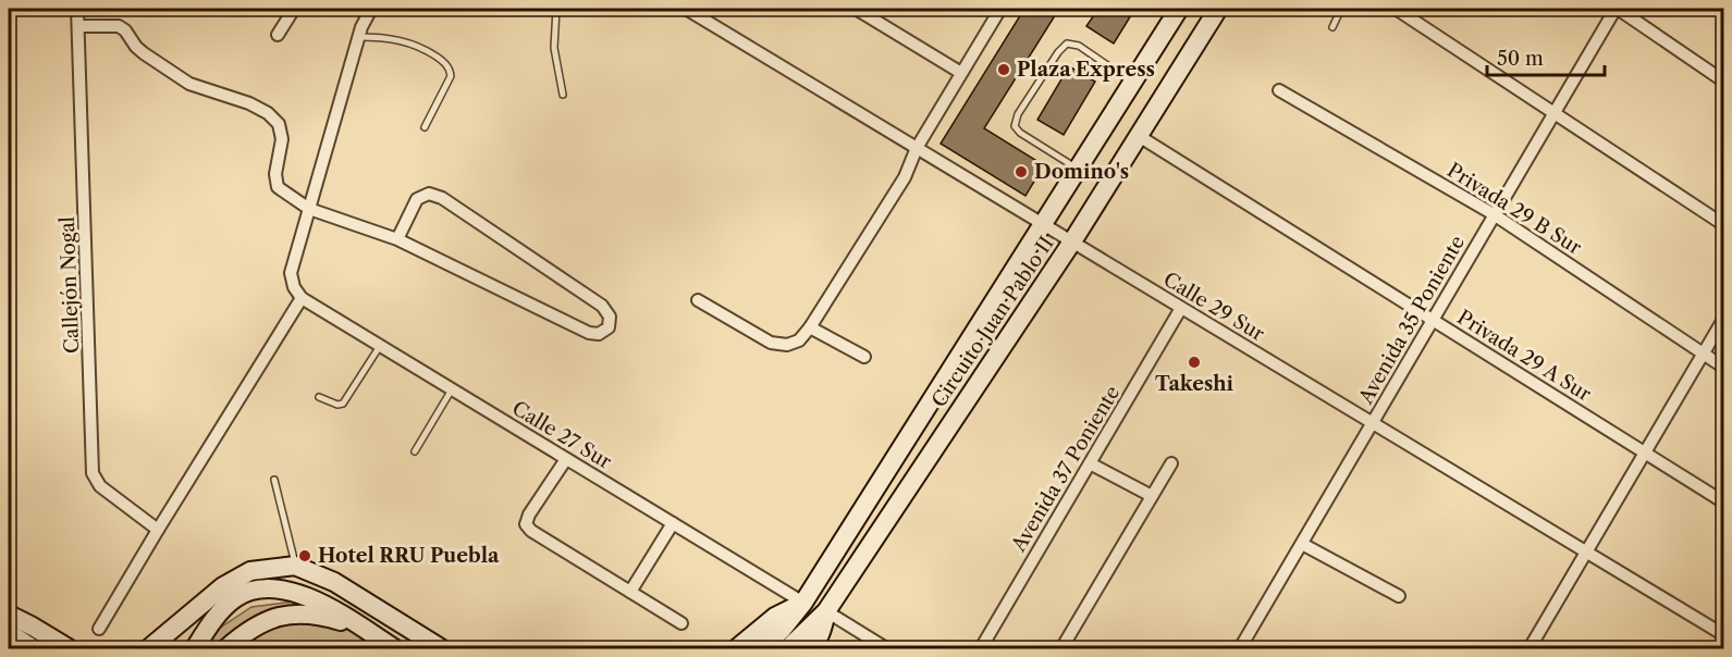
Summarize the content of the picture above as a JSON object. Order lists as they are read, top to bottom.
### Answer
{
  "streets": {
    "main road": ["Circuito Juan Pablo II"],
    "street": [
      "Privada 29 B Sur",
      "Callejón Nogal",
      "Calle 29 Sur",
      "Avenida 35 Poniente",
      "Privada 29 A Sur",
      "Calle 27 Sur",
      "Avenida 37 Poniente"
    ]
  },
  "crossings": [
    ["Privada 29 B Sur", "Avenida 35 Poniente"],
    ["Calle 29 Sur", "Avenida 35 Poniente"],
    ["Calle 29 Sur", "Circuito Juan Pablo II"],
    ["Calle 29 Sur", "Avenida 37 Poniente"],
    ["Avenida 35 Poniente", "Privada 29 A Sur"],
    ["Circuito Juan Pablo II", "Privada 29 A Sur"],
    ["Circuito Juan Pablo II", "Calle 27 Sur"]
  ],
  "places": [
    "Plaza Express",
    "Domino's",
    "Takeshi",
    "Hotel RRU Puebla"
  ],
  "scale_bar": "50 m"
}
